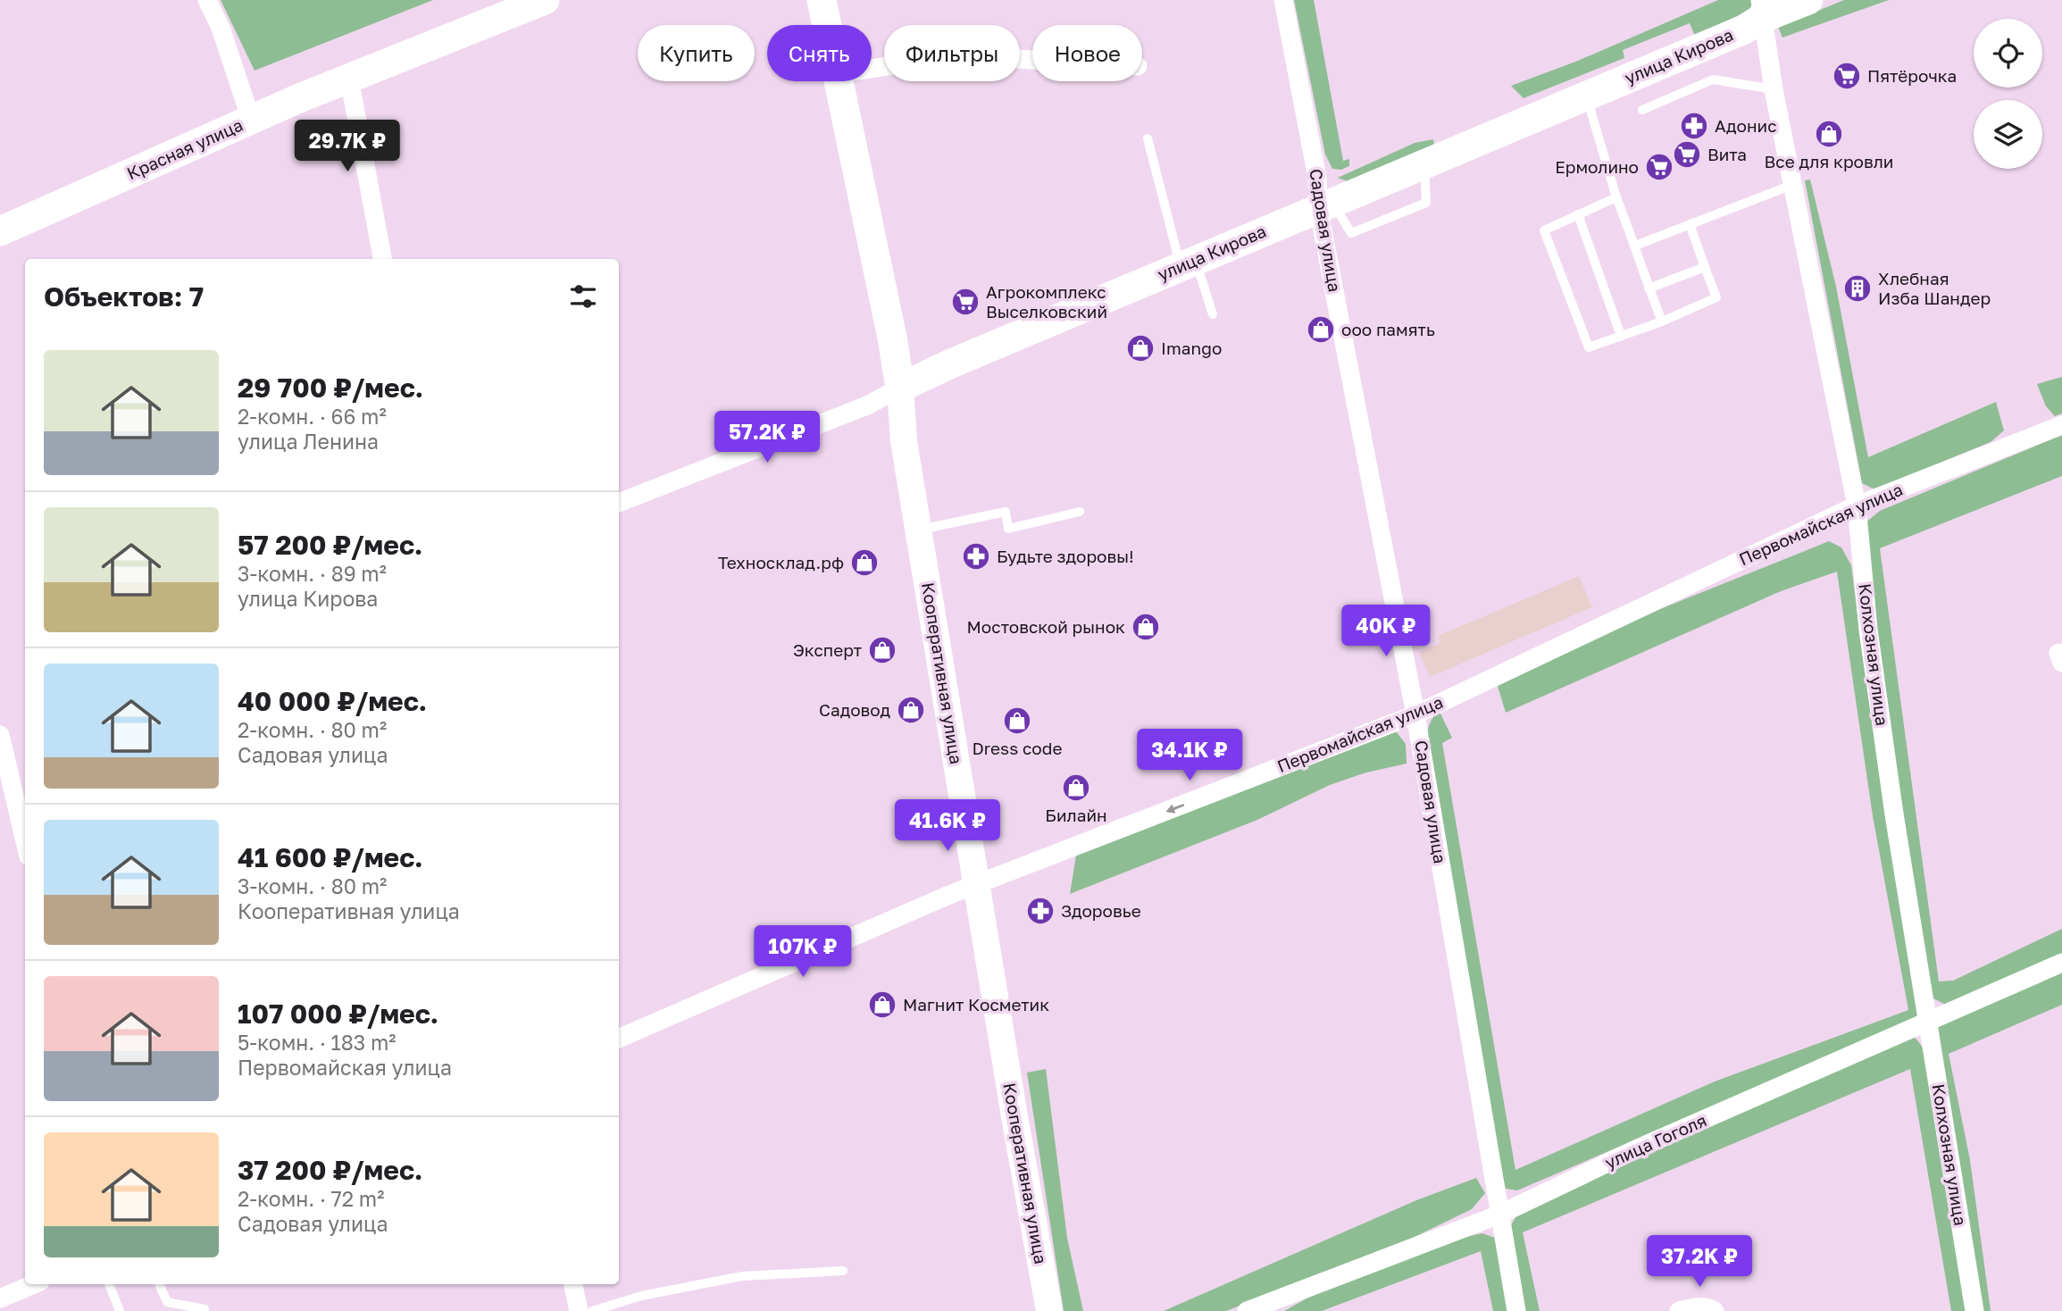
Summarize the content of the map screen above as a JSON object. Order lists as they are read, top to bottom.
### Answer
{
  "streets": {
    "main road": ["улица Кирова", "Красная улица", "Кооперативная улица"],
    "street": [
      "Садовая улица",
      "Первомайская улица",
      "Колхозная улица",
      "улица Гоголя"
    ]
  },
  "crossings": [
    ["улица Кирова", "Садовая улица"],
    ["улица Кирова", "Колхозная улица"],
    ["улица Кирова", "Кооперативная улица"],
    ["Садовая улица", "Первомайская улица"],
    ["Садовая улица", "улица Гоголя"],
    ["Первомайская улица", "Колхозная улица"],
    ["Первомайская улица", "Кооперативная улица"],
    ["Колхозная улица", "улица Гоголя"]
  ],
  "places": {
    "supermarket": [
      "Пятёрочка",
      "Вита",
      "Ермолино",
      "Агрокомплекс Выселковский"
    ],
    "pharmacy": ["Адонис", "Будьте здоровы!", "Здоровье"],
    "shop": [
      "Все для кровли",
      "ооо память",
      "Imango",
      "Техносклад.рф",
      "Мостовской рынок",
      "Эксперт",
      "Садовод",
      "Dress code",
      "Билайн",
      "Магнит Косметик"
    ],
    "building": ["Хлебная Изба Шандер"]
  },
  "page": {
    "chip": [
      "Купить",
      "Снять",
      "Фильтры",
      "Новое"
    ],
    "price": [
      "29.7K ₽",
      "57.2K ₽",
      "40K ₽",
      "34.1K ₽",
      "41.6K ₽",
      "107K ₽",
      "37.2K ₽"
    ],
    "heading": "Объектов: 7",
    "list": [
      {
        "name": "29 700 ₽/мес.",
        "note": "2-комн. · 66 m² · улица Ленина"
      },
      {
        "name": "57 200 ₽/мес.",
        "note": "3-комн. · 89 m² · улица Кирова"
      },
      {
        "name": "40 000 ₽/мес.",
        "note": "2-комн. · 80 m² · Садовая улица"
      },
      {
        "name": "41 600 ₽/мес.",
        "note": "3-комн. · 80 m² · Кооперативная улица"
      },
      {
        "name": "107 000 ₽/мес.",
        "note": "5-комн. · 183 m² · Первомайская улица"
      },
      {
        "name": "37 200 ₽/мес.",
        "note": "2-комн. · 72 m² · Садовая улица"
      }
    ]
  }
}
